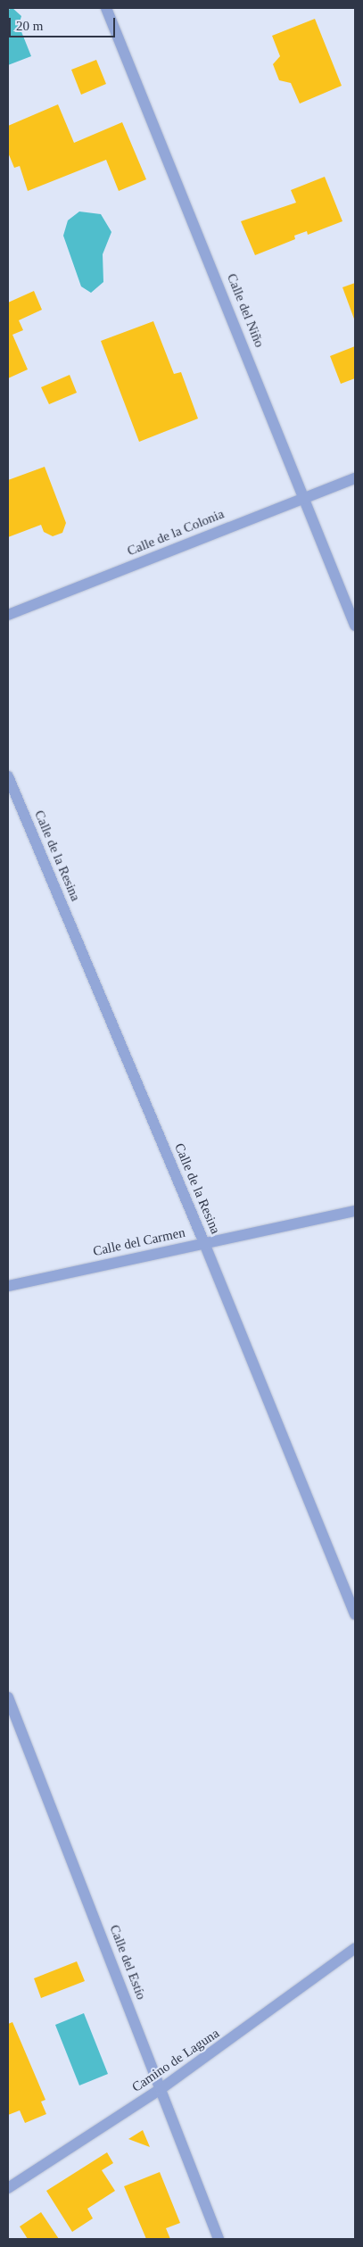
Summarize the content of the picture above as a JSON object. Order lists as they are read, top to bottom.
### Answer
{
  "streets": {
    "street": [
      "Calle del Niño",
      "Calle de la Colonia",
      "Calle de la Resina",
      "Calle del Carmen",
      "Calle del Estío",
      "Camino de Laguna"
    ]
  },
  "crossings": [
    ["Calle del Niño", "Calle de la Colonia"],
    ["Calle de la Resina", "Calle del Carmen"],
    ["Calle del Estío", "Camino de Laguna"]
  ],
  "scale_bar": "20 m"
}
